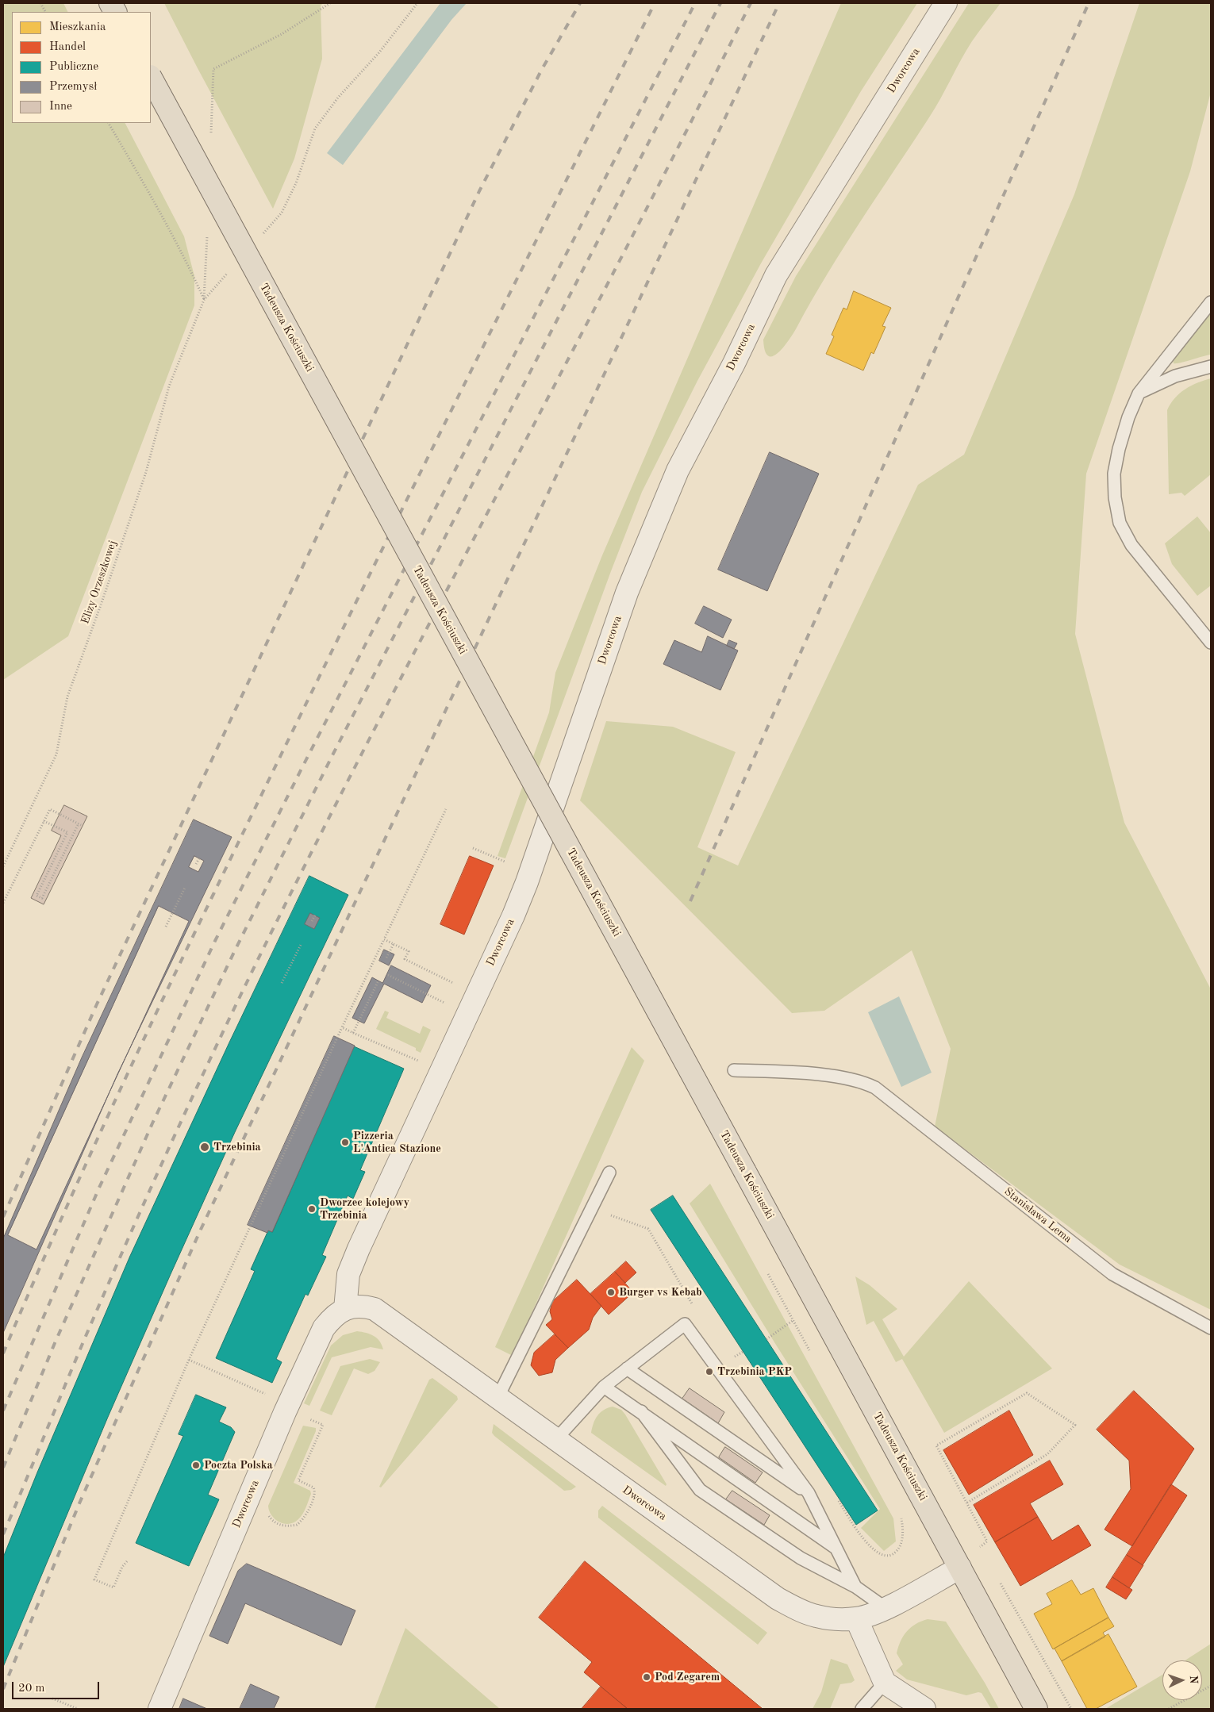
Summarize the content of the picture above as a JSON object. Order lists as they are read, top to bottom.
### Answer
{
  "streets": {
    "main road": ["Tadeusza Kościuszki"],
    "street": ["Dworcowa"],
    "lane": ["Stanisława Lema"],
    "path": ["Elizy Orzeszkowej"]
  },
  "crossings": [
    ["Dworcowa", "Tadeusza Kościuszki"]
  ],
  "places": [
    "Pizzeria L'Antica Stazione",
    "Trzebinia",
    "Dworzec kolejowy Trzebinia",
    "Burger vs Kebab",
    "Trzebinia PKP",
    "Poczta Polska",
    "Pod Zegarem"
  ],
  "legend": [
    "Mieszkania",
    "Handel",
    "Publiczne",
    "Przemysł",
    "Inne"
  ],
  "scale_bar": "20 m",
  "north": "right"
}
